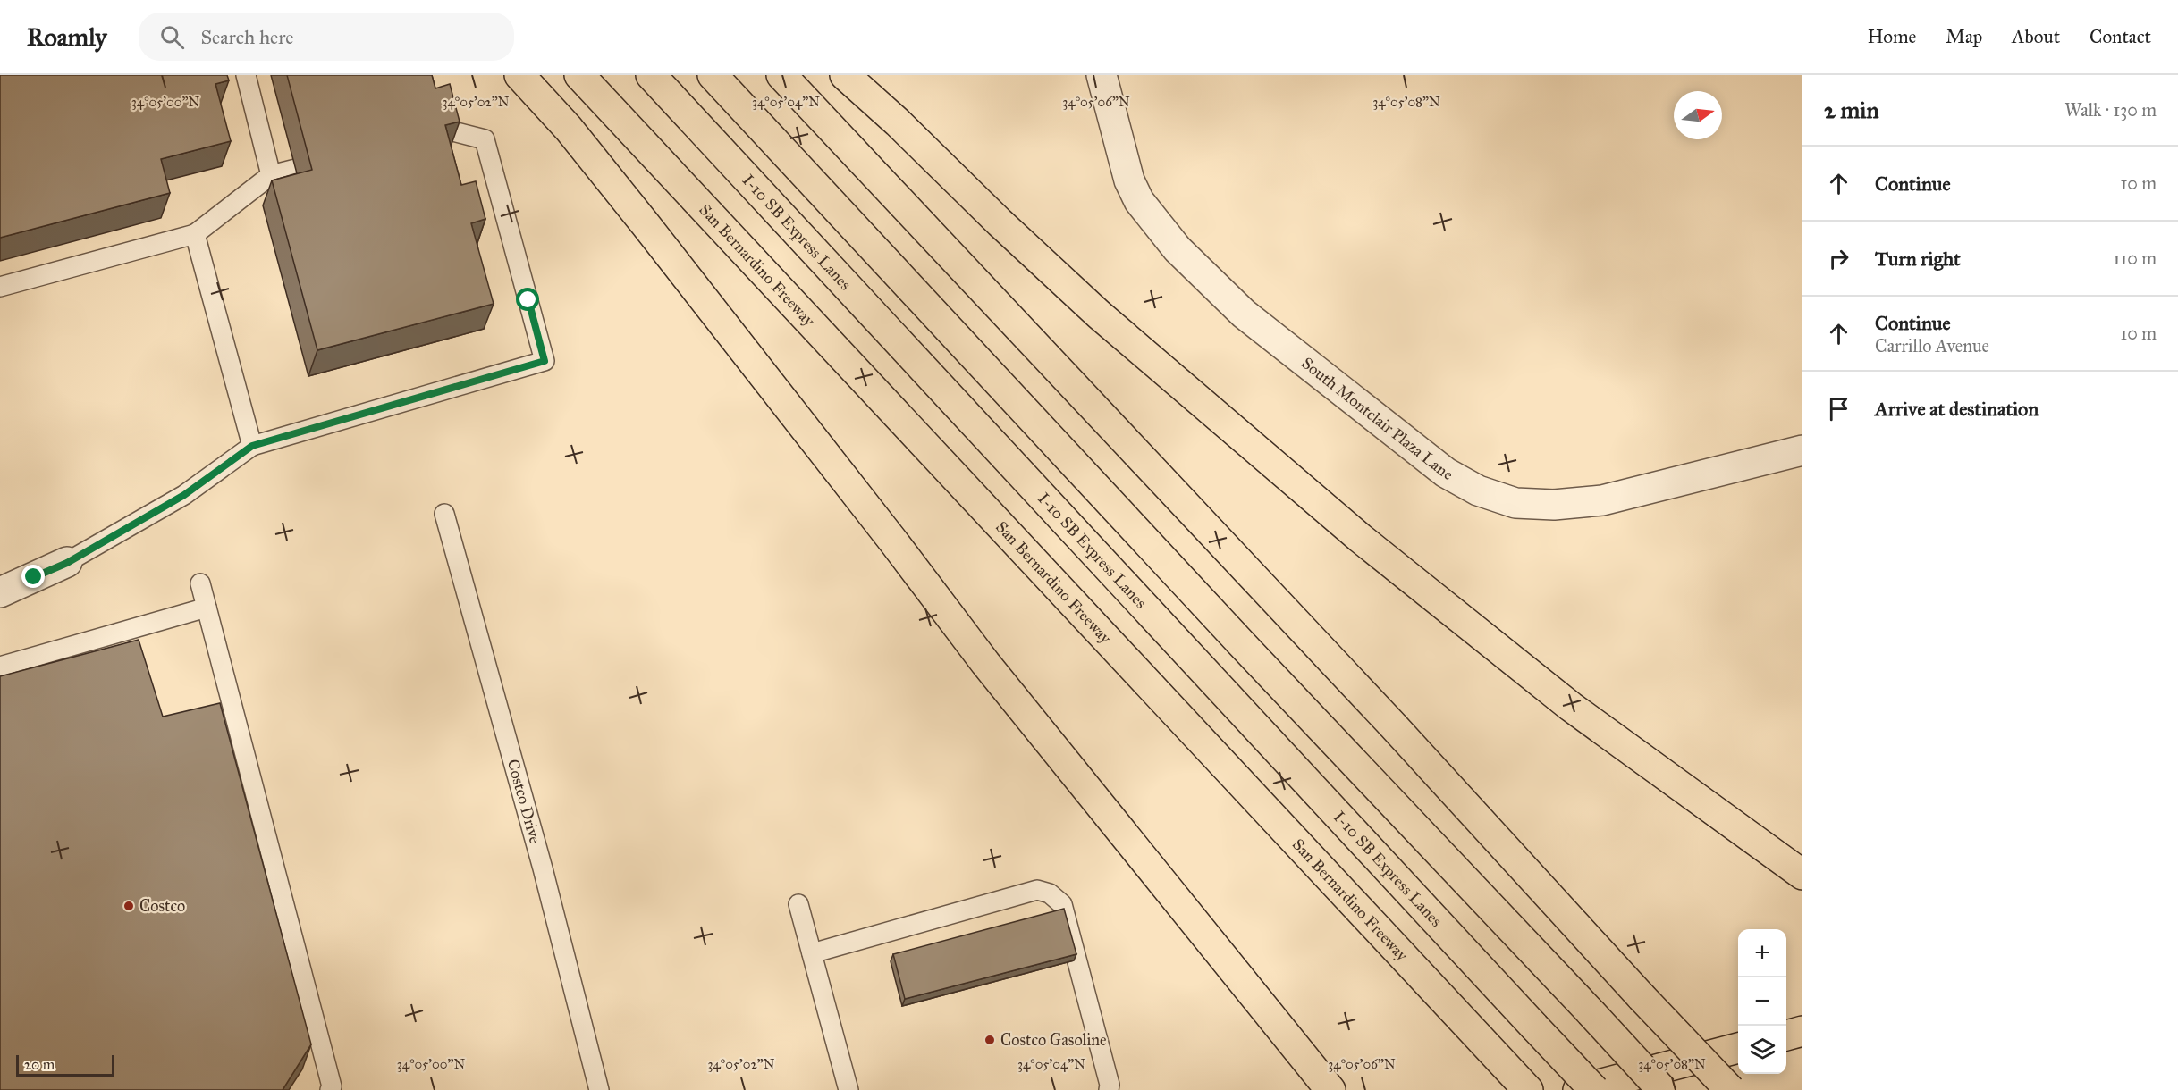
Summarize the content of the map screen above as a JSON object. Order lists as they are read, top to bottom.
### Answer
{
  "streets": {
    "main road": ["I-10 SB Express Lanes", "San Bernardino Freeway"],
    "street": ["South Montclair Plaza Lane"],
    "lane": ["Costco Drive"]
  },
  "places": ["Costco", "Costco Gasoline"],
  "scale_bar": "20 m",
  "north": "right",
  "page": {
    "header": "Roamly",
    "search": "Search here",
    "nav": [
      "Home",
      "Map",
      "About",
      "Contact"
    ],
    "heading": ["2 min", "Walk · 130 m"],
    "list": [
      ["Continue", "10 m"],
      ["Turn right", "110 m"],
      ["Continue", "Carrillo Avenue", "10 m"],
      "Arrive at destination"
    ],
    "map_buttons": ["+", "−"],
    "scale": "20 m"
  },
  "coordinates": [
    "34°05'00\"N",
    "34°05'02\"N",
    "34°05'04\"N",
    "34°05'06\"N",
    "34°05'08\"N"
  ]
}
